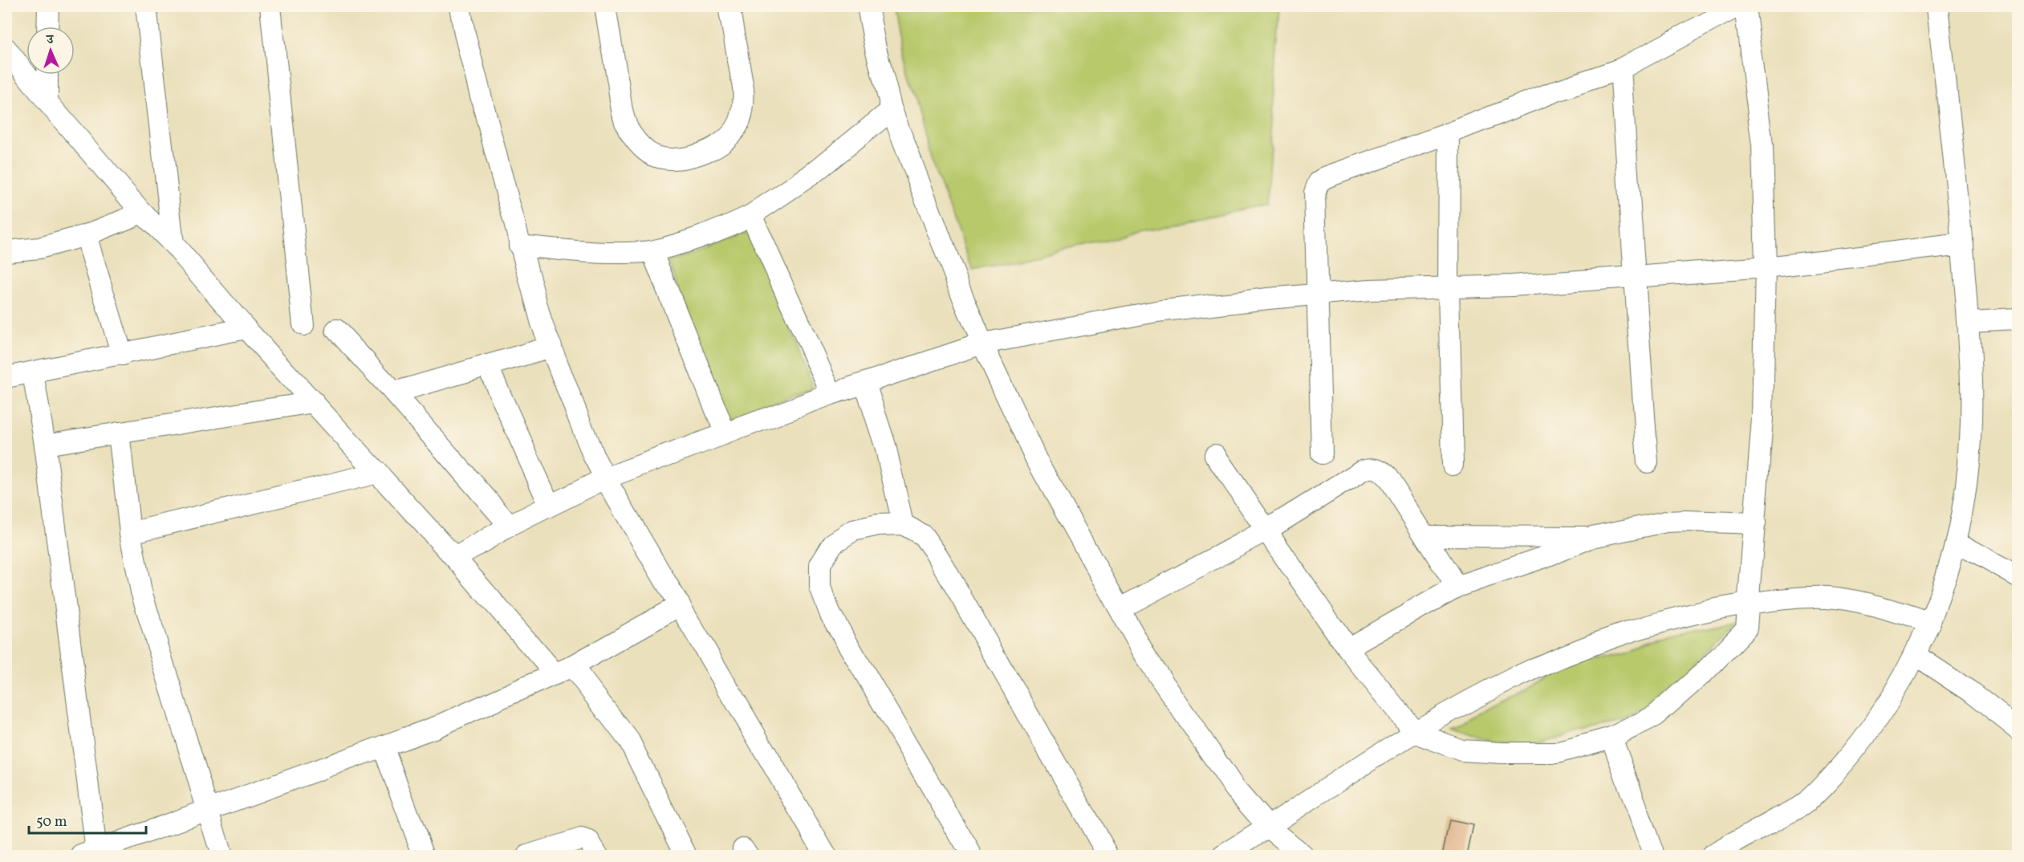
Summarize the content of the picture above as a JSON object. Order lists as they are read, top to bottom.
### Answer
{
  "scale_bar": "50 m",
  "north": "top"
}
